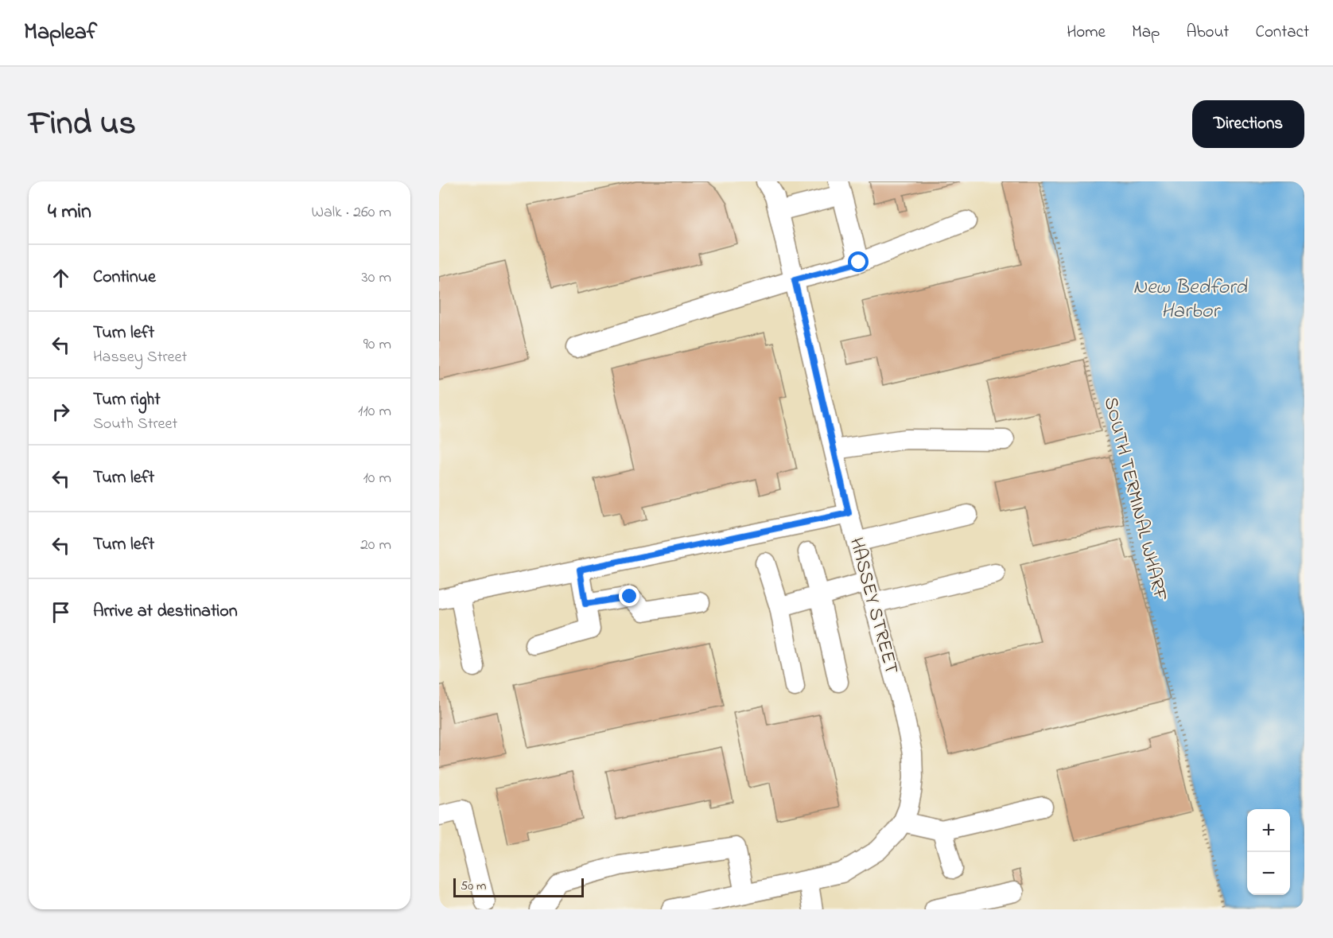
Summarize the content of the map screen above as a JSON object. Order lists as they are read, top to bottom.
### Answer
{
  "streets": {
    "street": ["HASSEY STREET"],
    "path": ["SOUTH TERMINAL WHARF"]
  },
  "water": ["New Bedford Harbor"],
  "scale_bar": "50 m",
  "page": {
    "header": "Mapleaf",
    "nav": [
      "Home",
      "Map",
      "About",
      "Contact"
    ],
    "title": "Find us",
    "buttons": "Directions",
    "heading": ["4 min", "Walk · 260 m"],
    "list": [
      ["Continue", "30 m"],
      ["Turn left", "Hassey Street", "90 m"],
      ["Turn right", "South Street", "110 m"],
      ["Turn left", "10 m"],
      ["Turn left", "20 m"],
      "Arrive at destination"
    ],
    "map_buttons": ["+", "−"],
    "scale": "50 m"
  }
}
